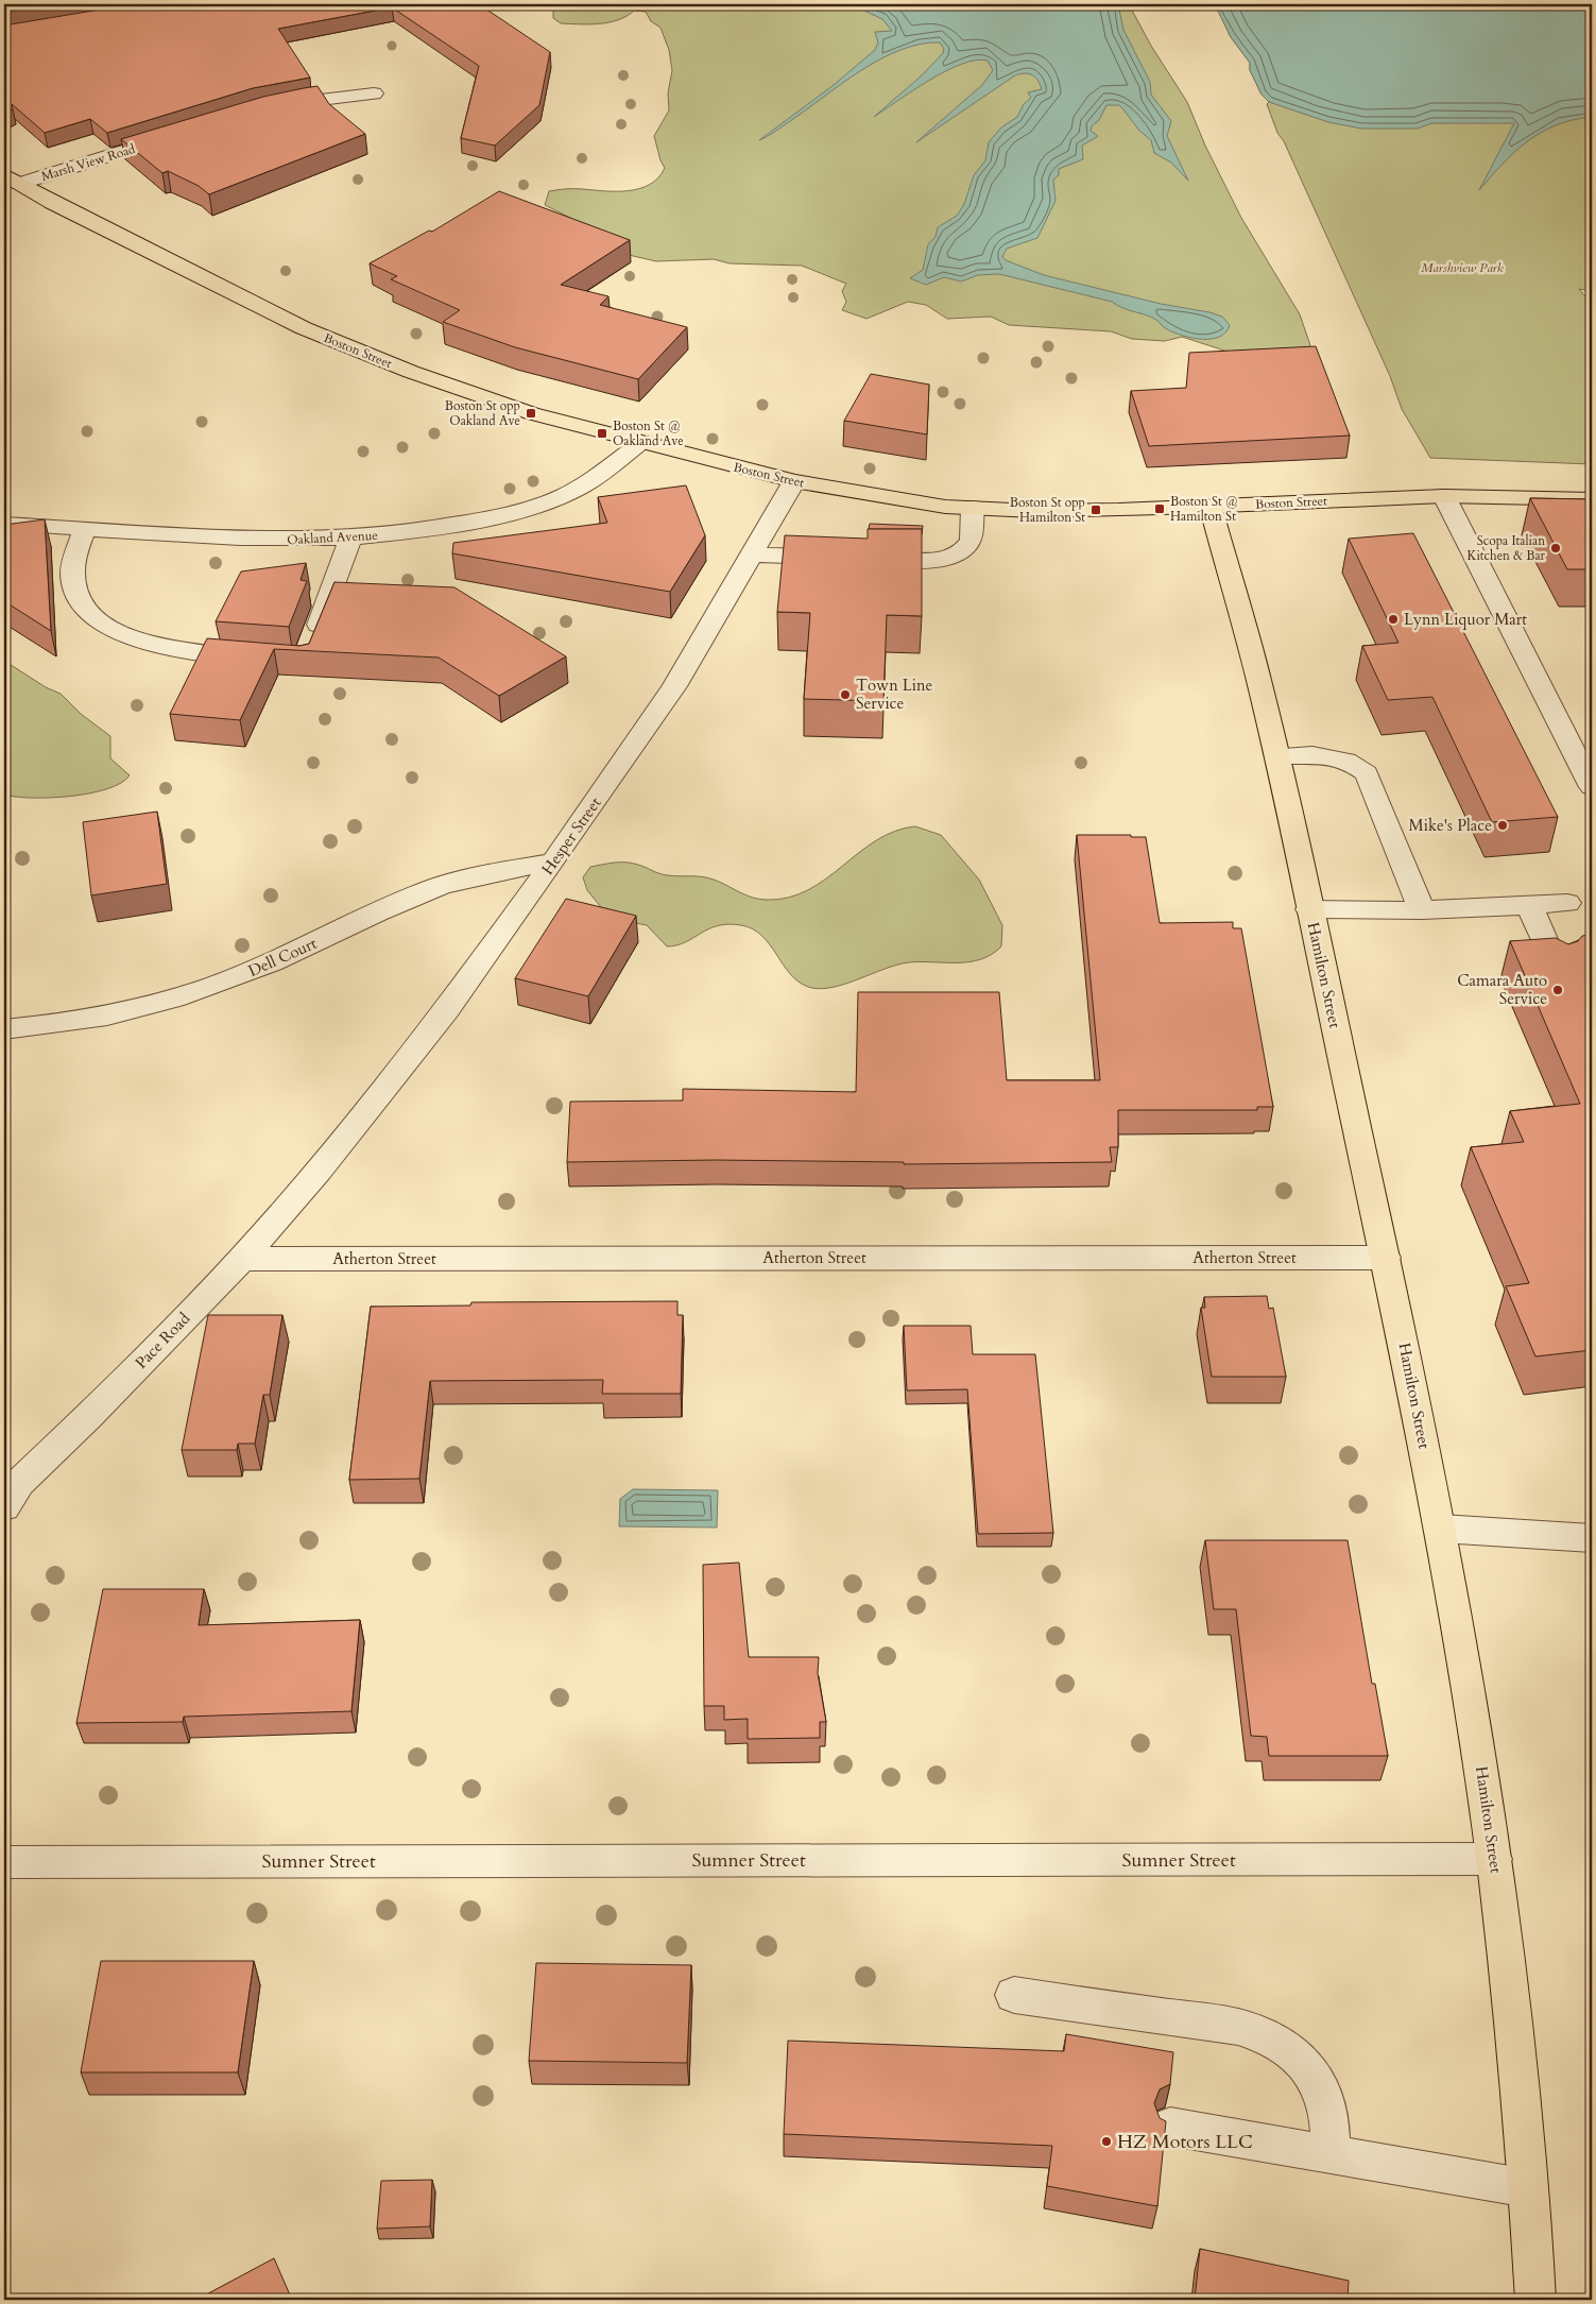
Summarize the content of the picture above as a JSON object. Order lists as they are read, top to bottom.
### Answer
{
  "streets": {
    "main road": ["Boston Street", "Hamilton Street"],
    "street": [
      "Marsh View Road",
      "Oakland Avenue",
      "Hesper Street",
      "Dell Court",
      "Atherton Street",
      "Pace Road",
      "Sumner Street"
    ]
  },
  "crossings": [
    ["Marsh View Road", "Boston Street"],
    ["Boston Street", "Oakland Avenue"],
    ["Boston Street", "Hesper Street"],
    ["Boston Street", "Hamilton Street"],
    ["Hesper Street", "Dell Court"],
    ["Hesper Street", "Pace Road"],
    ["Hamilton Street", "Atherton Street"],
    ["Hamilton Street", "Sumner Street"],
    ["Atherton Street", "Pace Road"]
  ],
  "parks": ["Marshview Park"],
  "places": {
    "transit": [
      "Boston St opp Oakland Ave",
      "Boston St @ Oakland Ave",
      "Boston St @ Hamilton St",
      "Boston St opp Hamilton St"
    ],
    "other": [
      "Scopa Italian Kitchen & Bar",
      "Lynn Liquor Mart",
      "Town Line Service",
      "Mike's Place",
      "Camara Auto Service",
      "HZ Motors LLC"
    ]
  }
}
